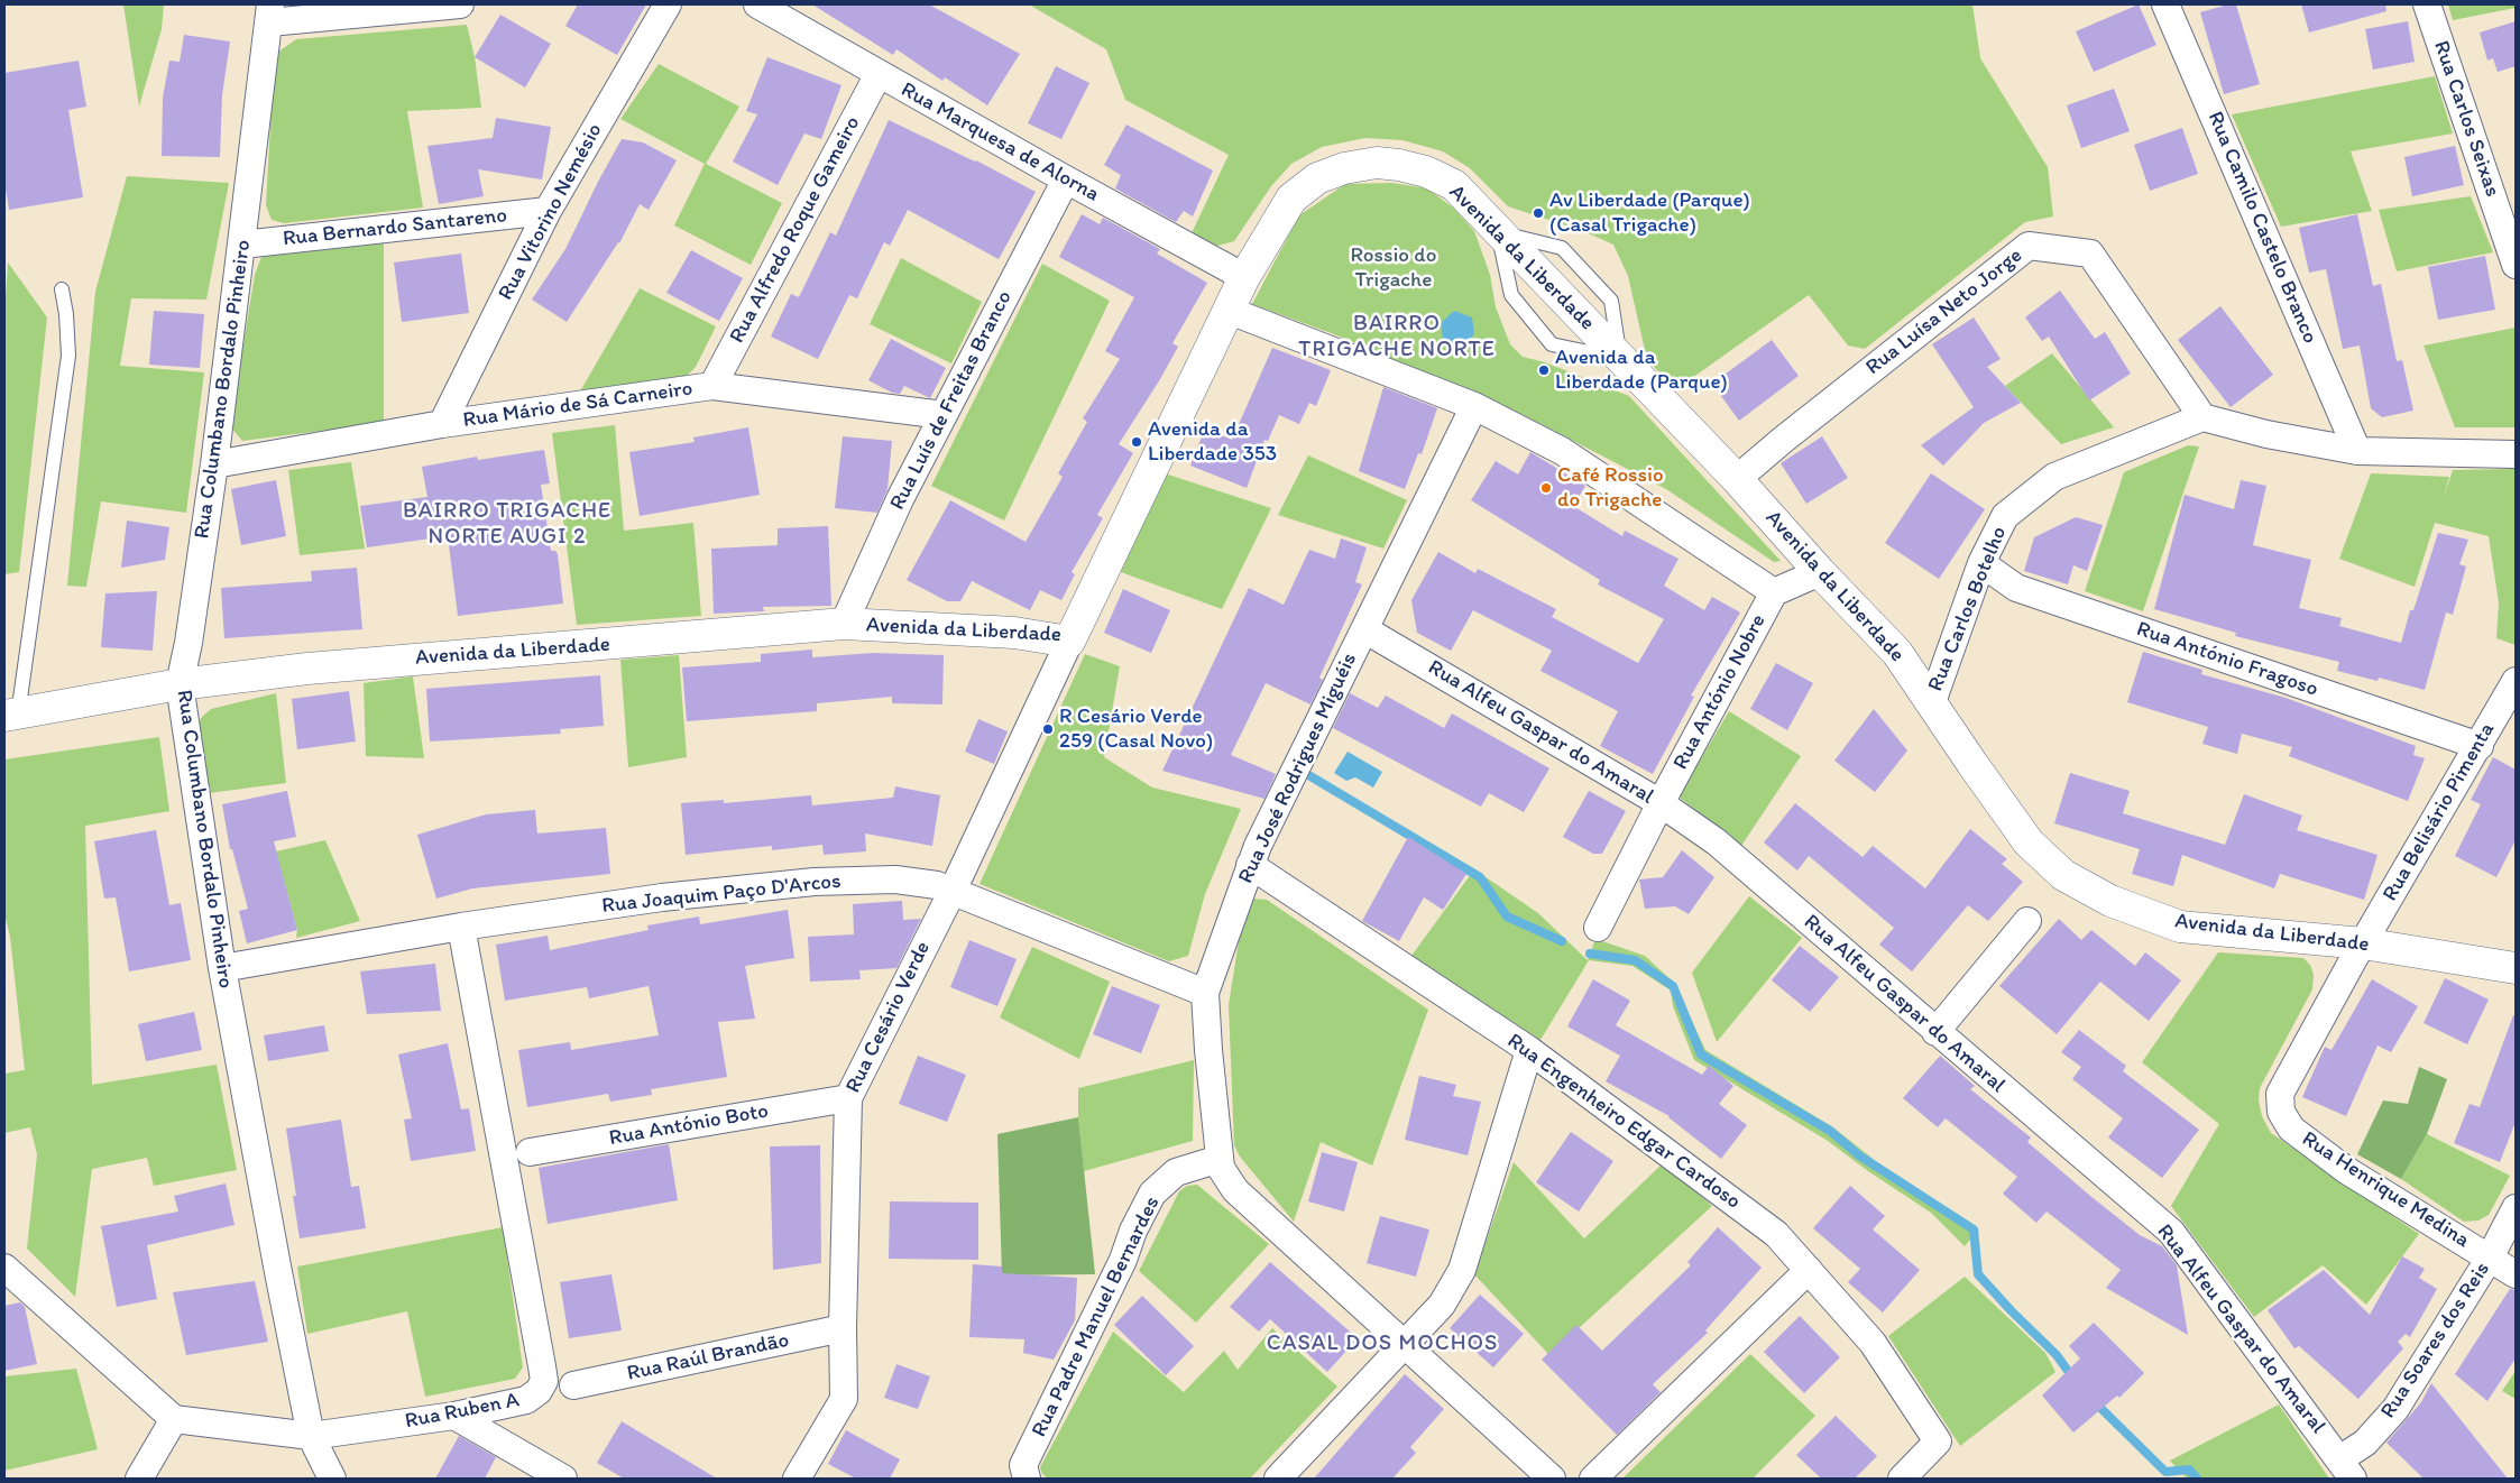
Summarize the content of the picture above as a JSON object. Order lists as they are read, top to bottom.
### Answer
{
  "streets": {
    "street": [
      "Rua Carlos Seixas",
      "Rua Marquesa de Alorna",
      "Rua Vitorino Nemésio",
      "Rua Bernardo Santareno",
      "Rua Camilo Castelo Branco",
      "Rua Alfredo Roque Gameiro",
      "Avenida da Liberdade",
      "Rua Luísa Neto Jorge",
      "Rua Columbano Bordalo Pinheiro",
      "Rua Luís de Freitas Branco",
      "Rua Mário de Sá Carneiro",
      "Rua Carlos Botelho",
      "Rua António Fragoso",
      "Rua António Nobre",
      "Rua Alfeu Gaspar do Amaral",
      "Rua José Rodrigues Miguéis",
      "Rua Belisário Pimenta",
      "Rua Joaquim Paço D'Arcos",
      "Rua Cesário Verde",
      "Rua Engenheiro Edgar Cardoso",
      "Rua António Boto",
      "Rua Henrique Medina",
      "Rua Padre Manuel Bernardes",
      "Rua Soares dos Reis",
      "Rua Raúl Brandão",
      "Rua Ruben A"
    ]
  },
  "crossings": [
    ["Rua Marquesa de Alorna", "Rua Alfredo Roque Gameiro"],
    ["Rua Marquesa de Alorna", "Avenida da Liberdade"],
    ["Rua Marquesa de Alorna", "Rua Luís de Freitas Branco"],
    ["Rua Vitorino Nemésio", "Rua Bernardo Santareno"],
    ["Rua Vitorino Nemésio", "Rua Mário de Sá Carneiro"],
    ["Rua Bernardo Santareno", "Rua Columbano Bordalo Pinheiro"],
    ["Rua Alfredo Roque Gameiro", "Rua Mário de Sá Carneiro"],
    ["Avenida da Liberdade", "Rua Luísa Neto Jorge"],
    ["Avenida da Liberdade", "Rua Columbano Bordalo Pinheiro"],
    ["Avenida da Liberdade", "Rua Luís de Freitas Branco"],
    ["Avenida da Liberdade", "Rua Carlos Botelho"],
    ["Avenida da Liberdade", "Rua António Nobre"],
    ["Avenida da Liberdade", "Rua Belisário Pimenta"],
    ["Avenida da Liberdade", "Rua Cesário Verde"],
    ["Avenida da Liberdade", "Rua Henrique Medina"],
    ["Rua Luísa Neto Jorge", "Rua Carlos Botelho"],
    ["Rua Columbano Bordalo Pinheiro", "Rua Mário de Sá Carneiro"],
    ["Rua Columbano Bordalo Pinheiro", "Rua Joaquim Paço D'Arcos"],
    ["Rua Columbano Bordalo Pinheiro", "Rua Ruben A"],
    ["Rua Luís de Freitas Branco", "Rua Mário de Sá Carneiro"],
    ["Rua Carlos Botelho", "Rua António Fragoso"],
    ["Rua António Fragoso", "Rua Belisário Pimenta"],
    ["Rua António Nobre", "Rua Alfeu Gaspar do Amaral"],
    ["Rua Alfeu Gaspar do Amaral", "Rua José Rodrigues Miguéis"],
    ["Rua Alfeu Gaspar do Amaral", "Rua Soares dos Reis"],
    ["Rua José Rodrigues Miguéis", "Rua Joaquim Paço D'Arcos"],
    ["Rua José Rodrigues Miguéis", "Rua Engenheiro Edgar Cardoso"],
    ["Rua José Rodrigues Miguéis", "Rua Padre Manuel Bernardes"],
    ["Rua Belisário Pimenta", "Rua Henrique Medina"],
    ["Rua Joaquim Paço D'Arcos", "Rua Cesário Verde"],
    ["Rua Joaquim Paço D'Arcos", "Rua Ruben A"],
    ["Rua Cesário Verde", "Rua António Boto"],
    ["Rua Cesário Verde", "Rua Raúl Brandão"],
    ["Rua Henrique Medina", "Rua Soares dos Reis"]
  ],
  "districts": ["BAIRRO TRIGACHE NORTE", "BAIRRO TRIGACHE NORTE AUGI 2", "CASAL DOS MOCHOS"],
  "parks": ["Rossio do Trigache"],
  "places": [
    "Av Liberdade (Parque) (Casal Trigache)",
    "Avenida da Liberdade (Parque)",
    "Avenida da Liberdade 353",
    "Café Rossio do Trigache",
    "R Cesário Verde 259 (Casal Novo)"
  ]
}
